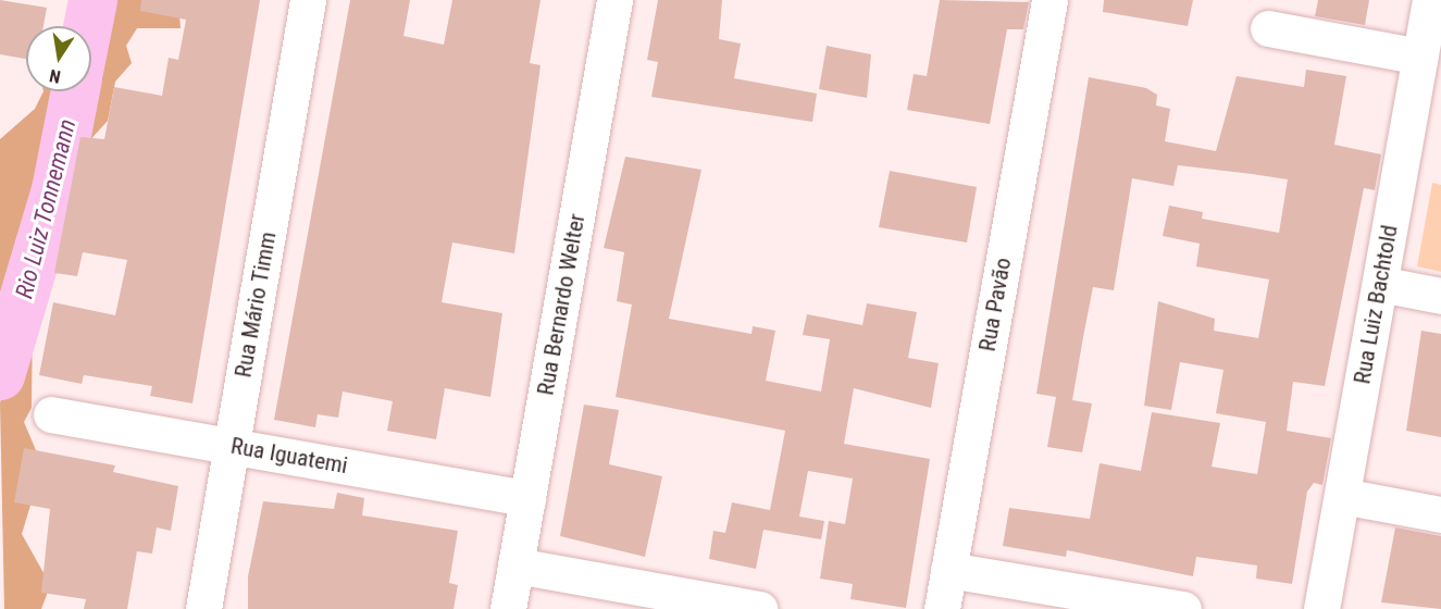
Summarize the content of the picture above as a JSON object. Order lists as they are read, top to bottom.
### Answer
{
  "streets": {
    "street": [
      "Rua Mário Timm",
      "Rua Bernardo Welter",
      "Rua Pavão",
      "Rua Luiz Bachtold",
      "Rua Iguatemi"
    ]
  },
  "crossings": [
    ["Rua Mário Timm", "Rua Iguatemi"],
    ["Rua Bernardo Welter", "Rua Iguatemi"]
  ],
  "water": ["Rio Luiz Tonnemann"],
  "north": "bottom"
}
